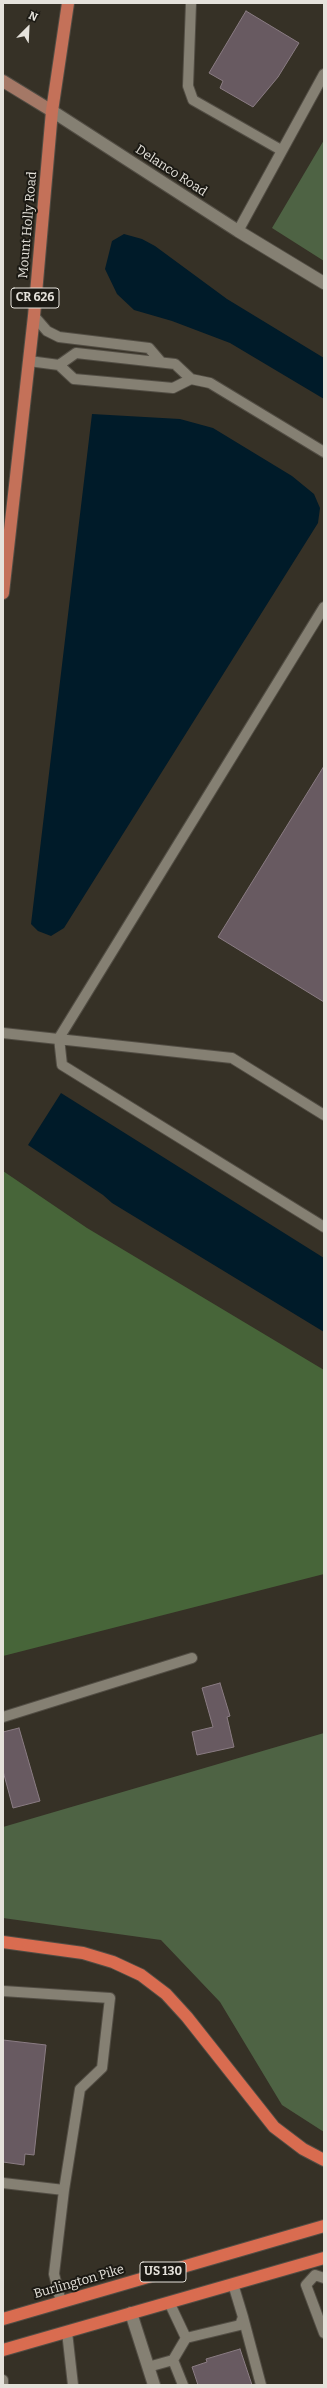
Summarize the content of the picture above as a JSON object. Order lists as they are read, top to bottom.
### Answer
{
  "streets": {
    "highway": ["US 130", "Burlington Pike"],
    "main road": ["Delanco Road", "Mount Holly Road", "CR 626"]
  },
  "crossings": [
    ["Delanco Road", "Mount Holly Road"]
  ],
  "north": "top right"
}
